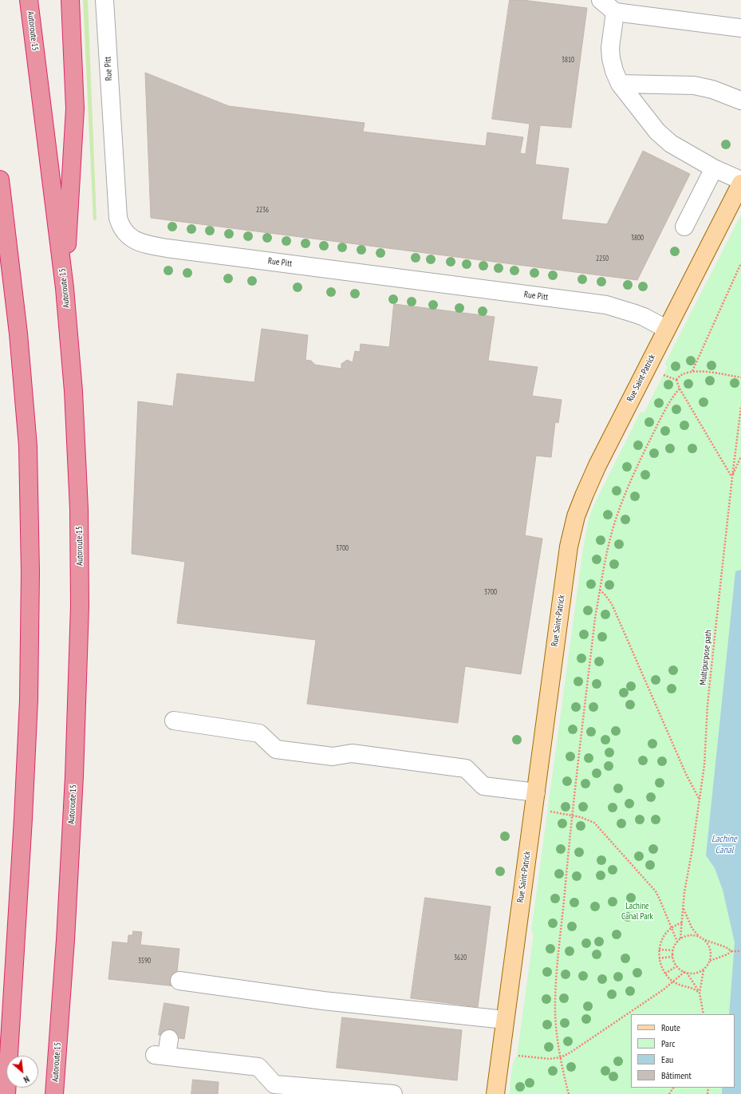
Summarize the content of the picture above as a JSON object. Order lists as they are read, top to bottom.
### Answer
{
  "streets": {
    "highway": ["Autoroute 15"],
    "main road": ["Rue Saint-Patrick"],
    "street": ["Rue Pitt"],
    "path": ["Multipurpose path"]
  },
  "crossings": [
    ["Rue Pitt", "Rue Saint-Patrick"]
  ],
  "water": ["Lachine Canal"],
  "parks": ["Lachine Canal Park"],
  "house_numbers": [
    "3810",
    "2236",
    "3800",
    "2250",
    "3700",
    "3700",
    "3620",
    "3590"
  ],
  "legend": [
    "Route",
    "Parc",
    "Eau",
    "Bâtiment"
  ],
  "north": "bottom right"
}
